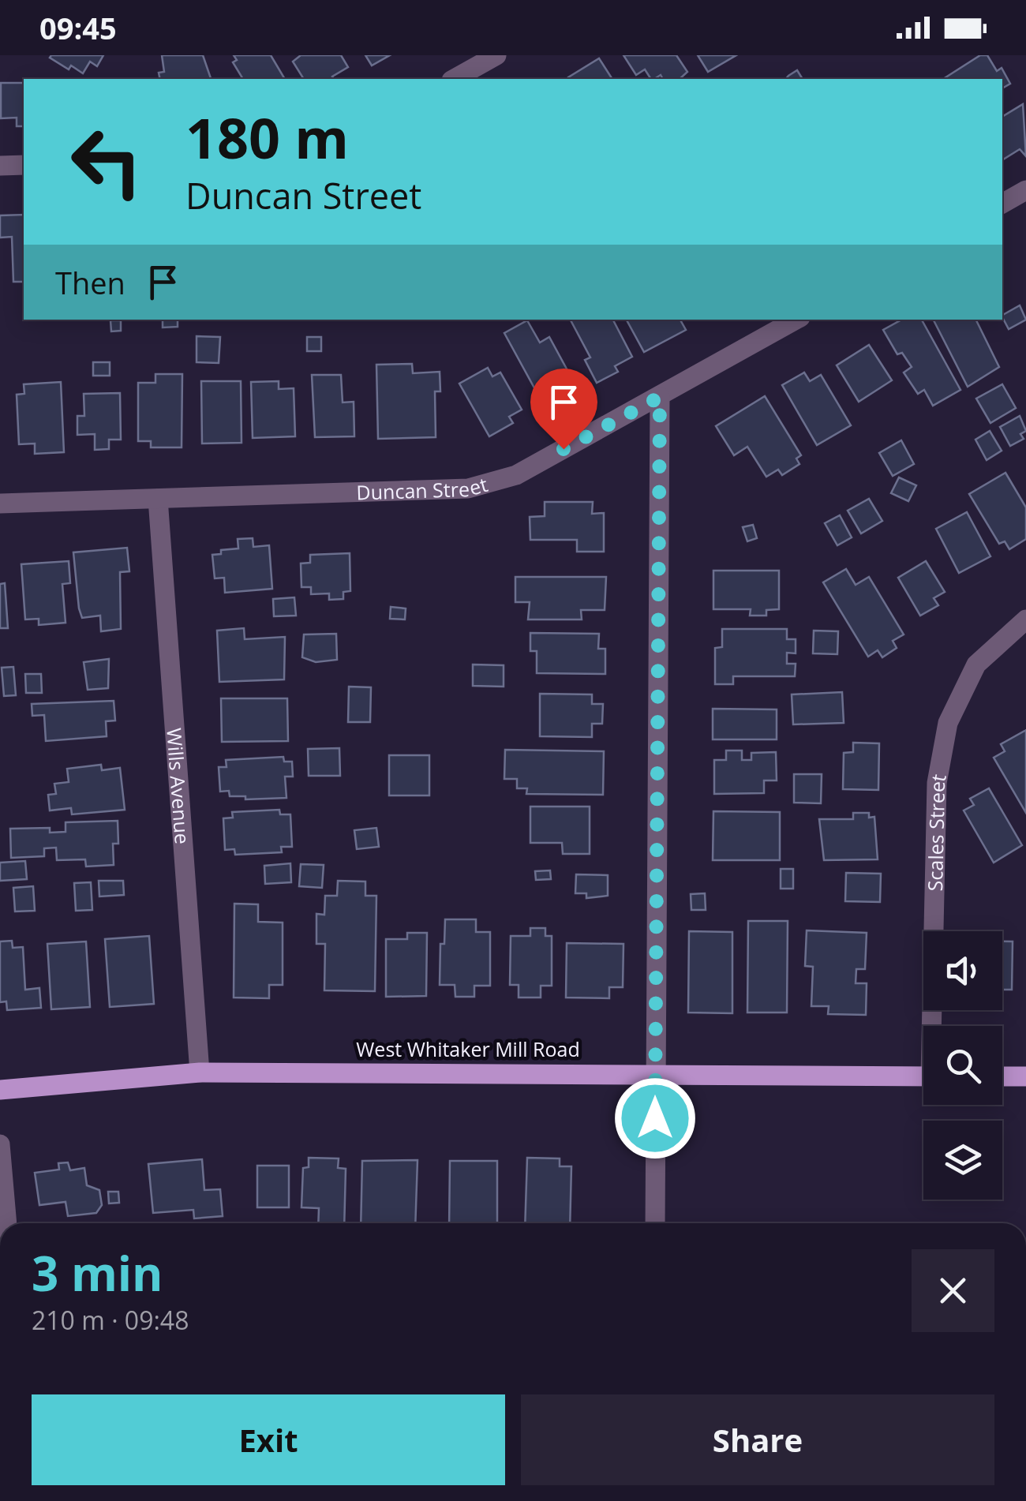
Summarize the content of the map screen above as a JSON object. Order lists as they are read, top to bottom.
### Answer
{
  "streets": {
    "main road": ["West Whitaker Mill Road"],
    "street": ["Duncan Street", "Wills Avenue", "Scales Street"]
  },
  "crossings": [
    ["Duncan Street", "Wills Avenue"],
    ["Wills Avenue", "West Whitaker Mill Road"]
  ],
  "page": {
    "status": "09:45",
    "turn": ["180 m", "Duncan Street"],
    "then": "Then",
    "heading": ["3 min", "210 m · 09:48"],
    "buttons": ["Exit", "Share"]
  }
}
